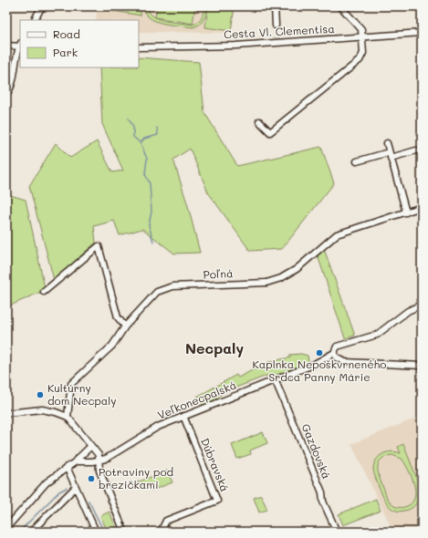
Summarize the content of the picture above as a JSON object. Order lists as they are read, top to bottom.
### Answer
{
  "streets": {
    "street": [
      "Cesta Vl. Clementisa",
      "Poľná",
      "Veľkonecpalská",
      "Gazdovská",
      "Dúbravská"
    ]
  },
  "crossings": [
    ["Veľkonecpalská", "Gazdovská"],
    ["Veľkonecpalská", "Dúbravská"]
  ],
  "districts": ["Necpaly"],
  "places": ["Kaplnka Nepoškvrneného Srdca Panny Márie", "Kultúrny dom Necpaly", "Potraviny pod brezičkami"],
  "legend": ["Road", "Park"]
}
